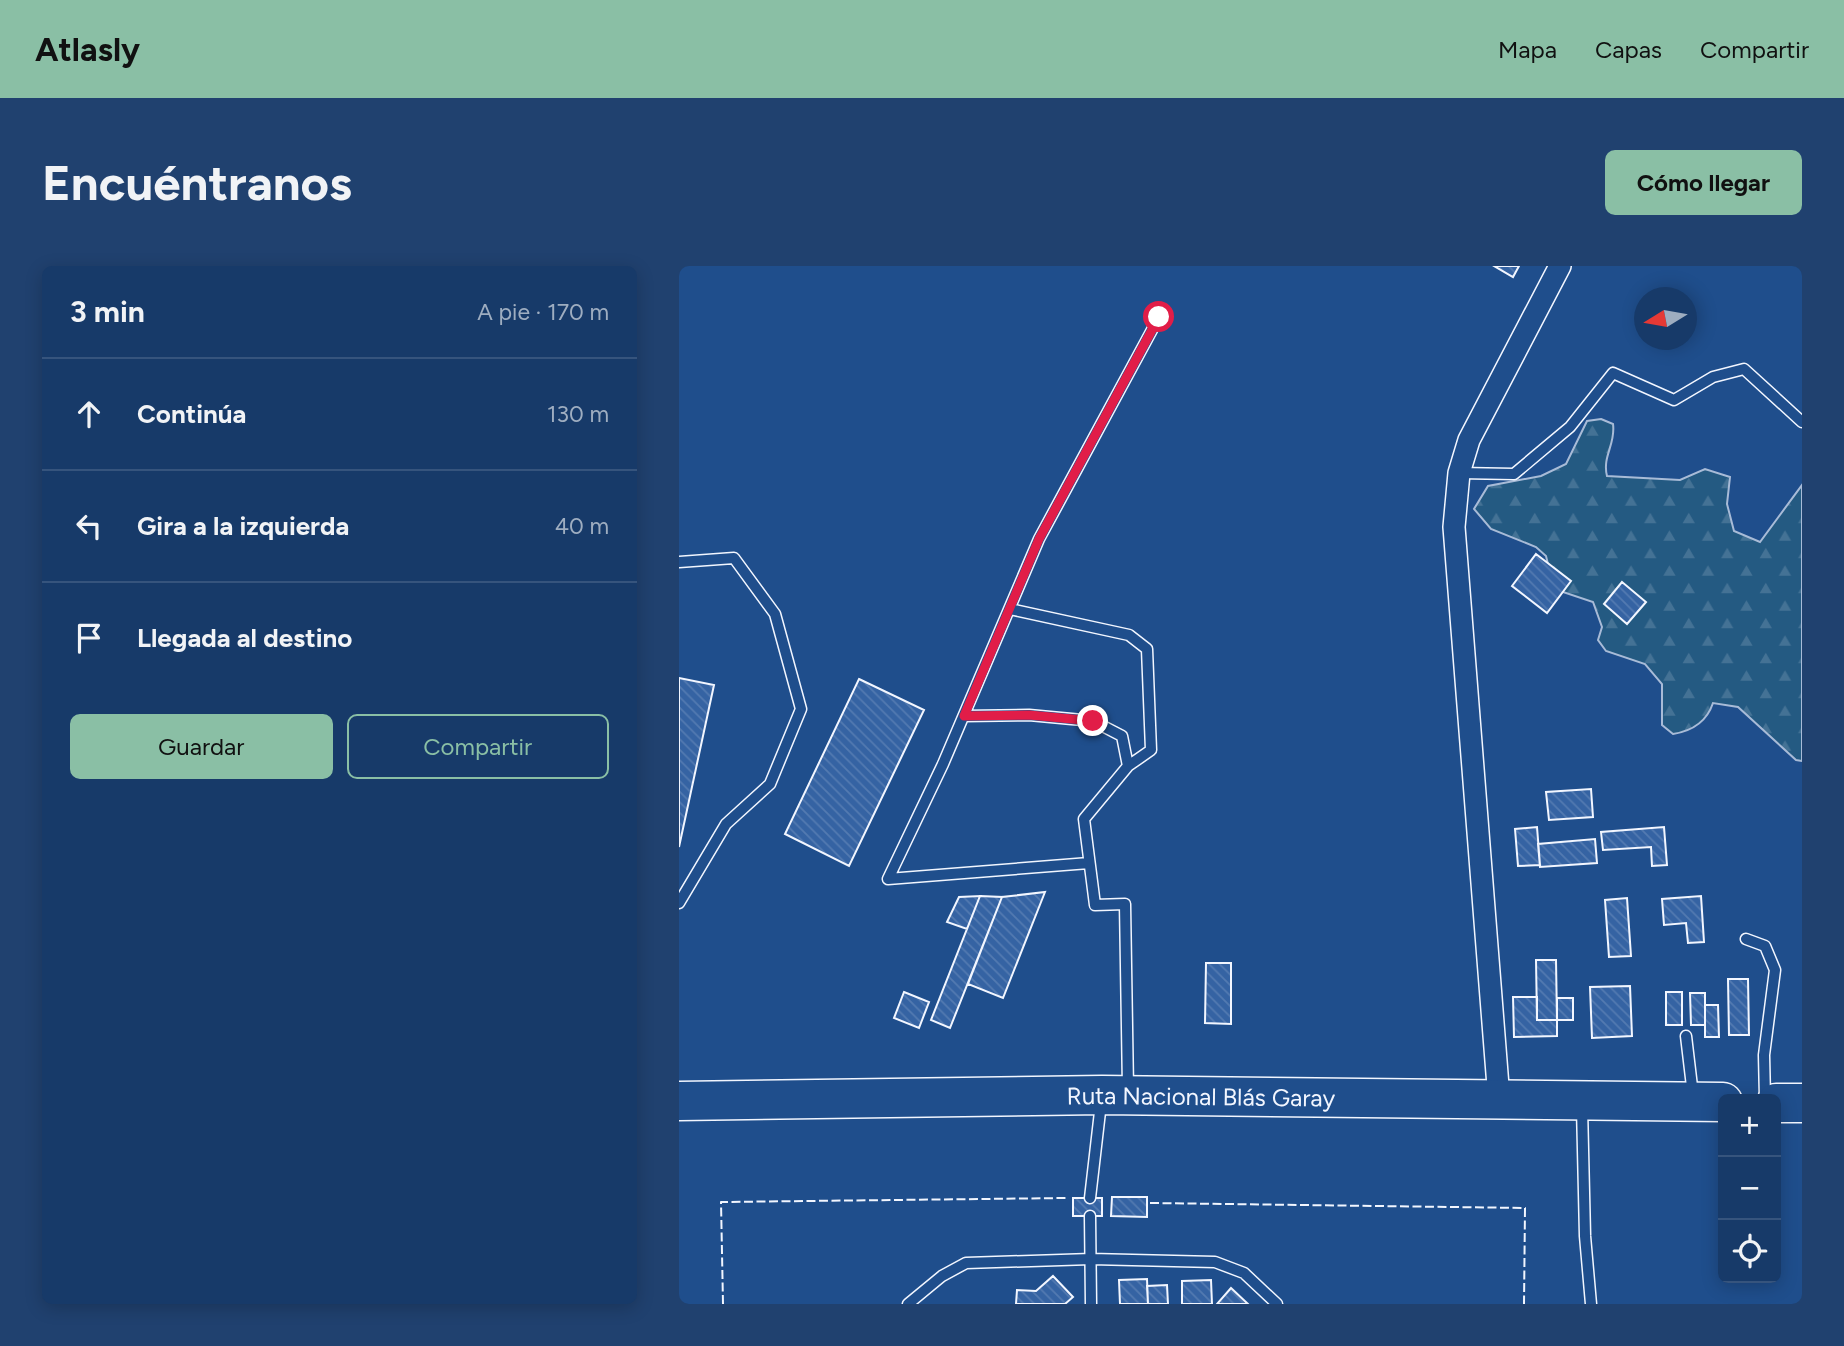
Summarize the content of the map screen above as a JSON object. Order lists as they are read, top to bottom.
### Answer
{
  "streets": {
    "highway": ["Ruta Nacional Blás Garay"]
  },
  "north": "left",
  "page": {
    "header": "Atlasly",
    "nav": ["Mapa", "Capas", "Compartir"],
    "buttons": [
      "Cómo llegar",
      ["Guardar", "Compartir"]
    ],
    "title": "Encuéntranos",
    "heading": ["3 min", "A pie · 170 m"],
    "list": [
      ["Continúa", "130 m"],
      ["Gira a la izquierda", "40 m"],
      "Llegada al destino"
    ],
    "map_buttons": ["+", "−"]
  }
}
